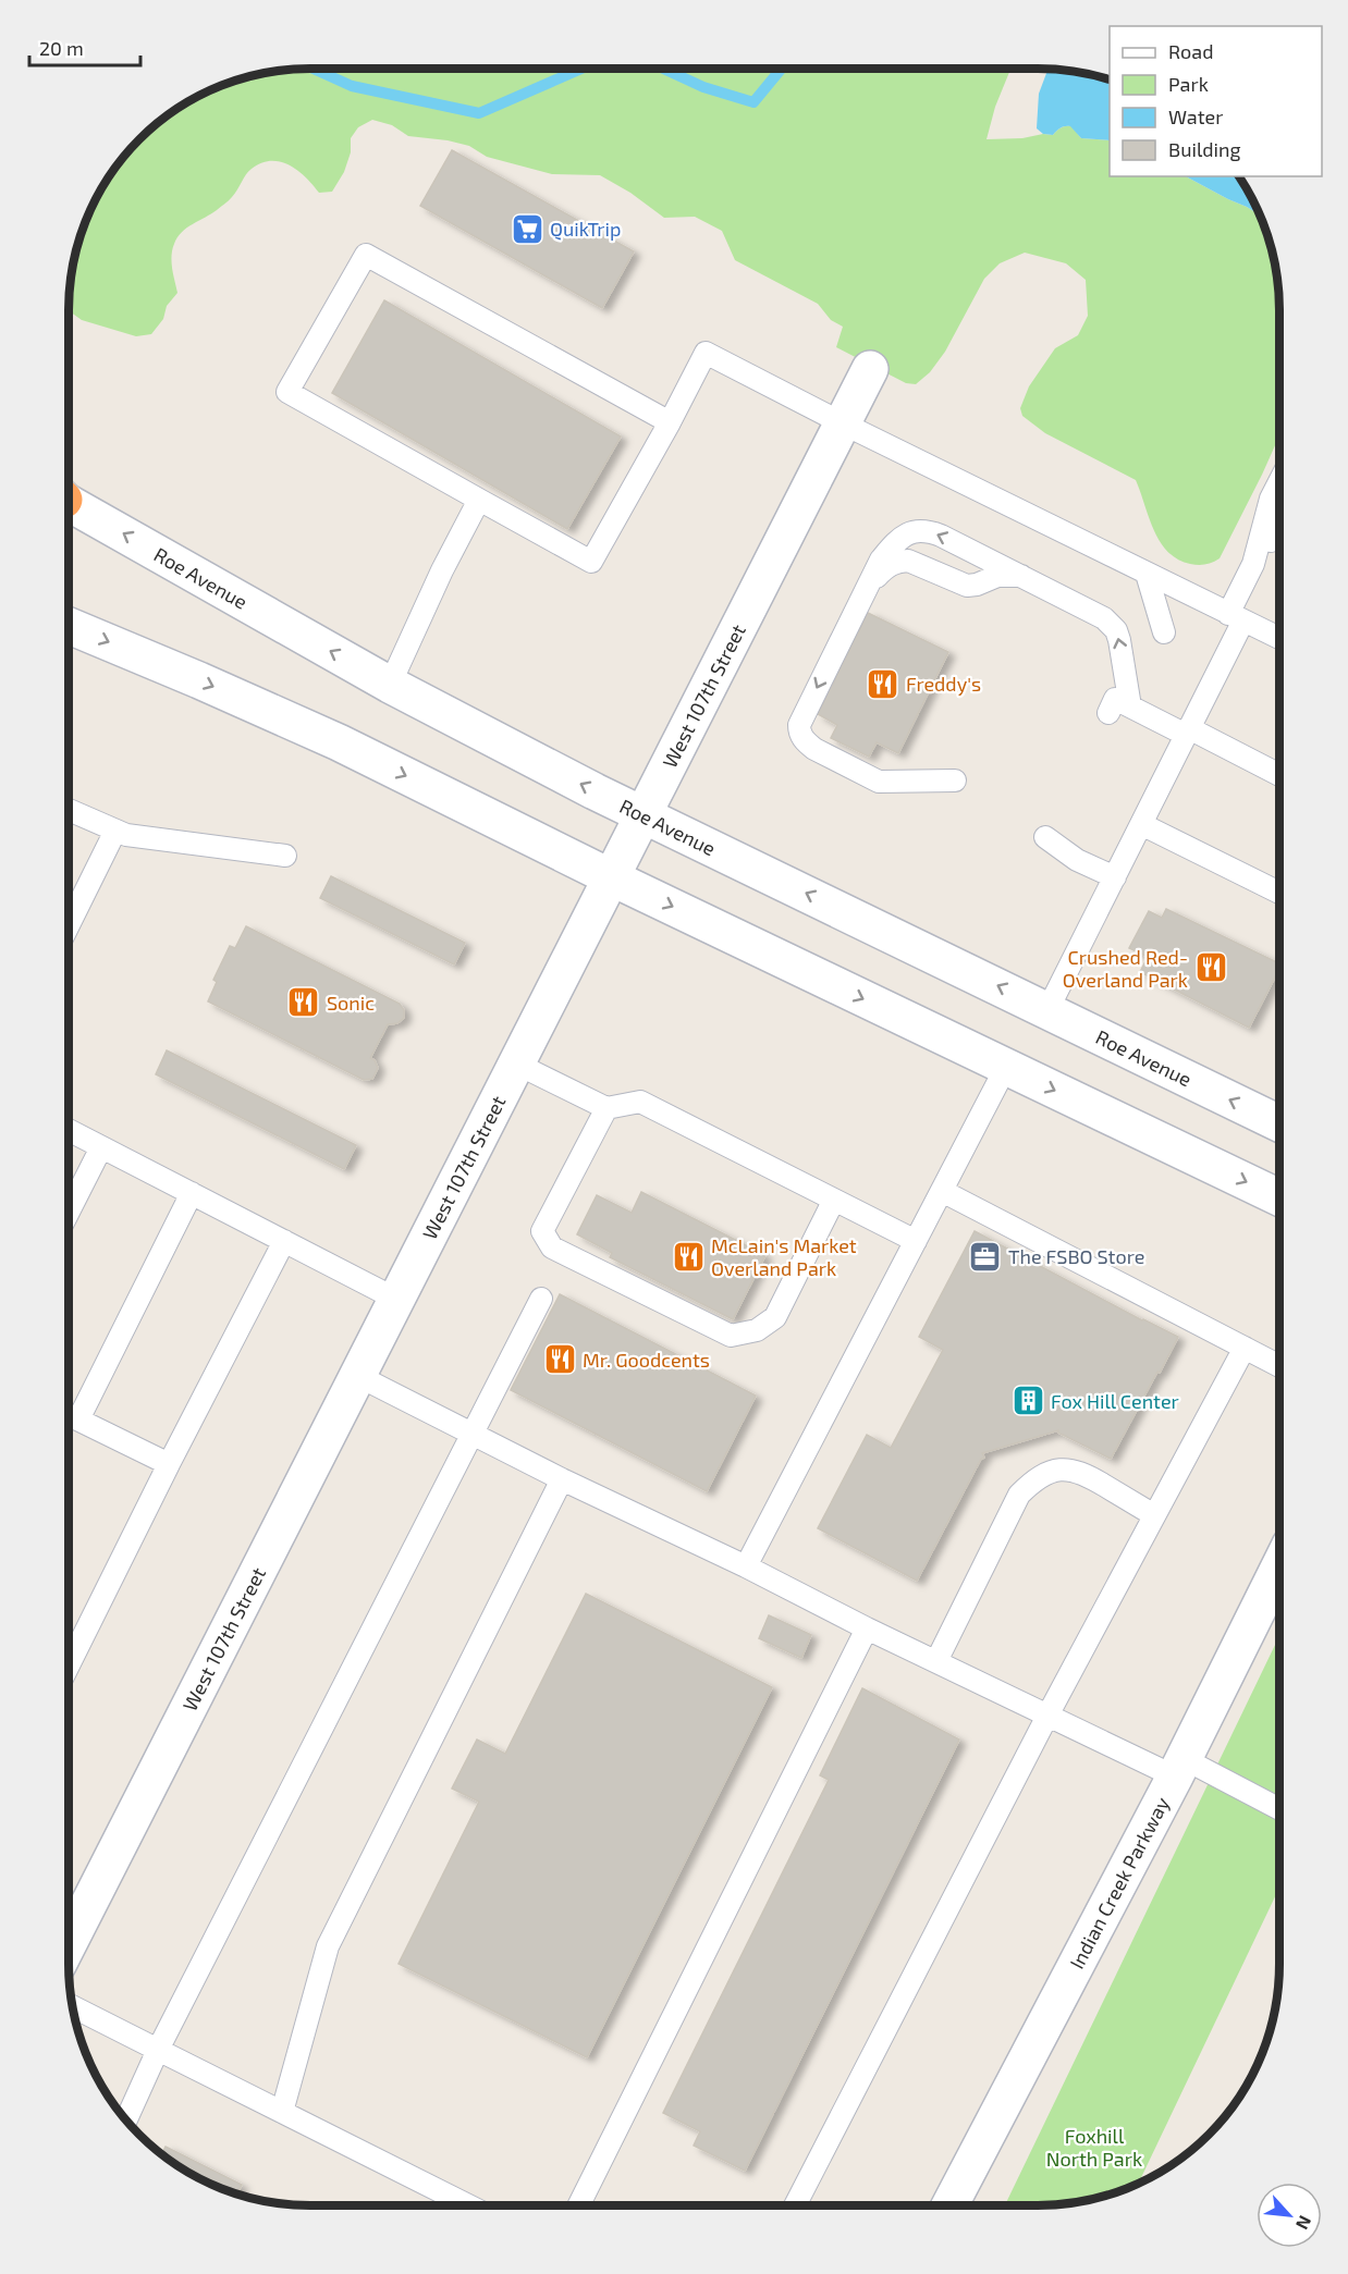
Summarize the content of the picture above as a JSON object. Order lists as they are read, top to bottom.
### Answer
{
  "streets": {
    "main road": ["Roe Avenue", "West 107th Street", "Indian Creek Parkway"]
  },
  "crossings": [
    ["Roe Avenue", "West 107th Street"]
  ],
  "parks": ["Foxhill North Park"],
  "places": {
    "supermarket": ["QuikTrip"],
    "restaurant": [
      "Freddy's",
      "Crushed Red- Overland Park",
      "Sonic",
      "McLain's Market Overland Park",
      "Mr. Goodcents"
    ],
    "office": ["The FSBO Store"],
    "building": ["Fox Hill Center"]
  },
  "legend": [
    "Road",
    "Park",
    "Water",
    "Building"
  ],
  "scale_bar": "20 m",
  "north": "bottom right"
}
